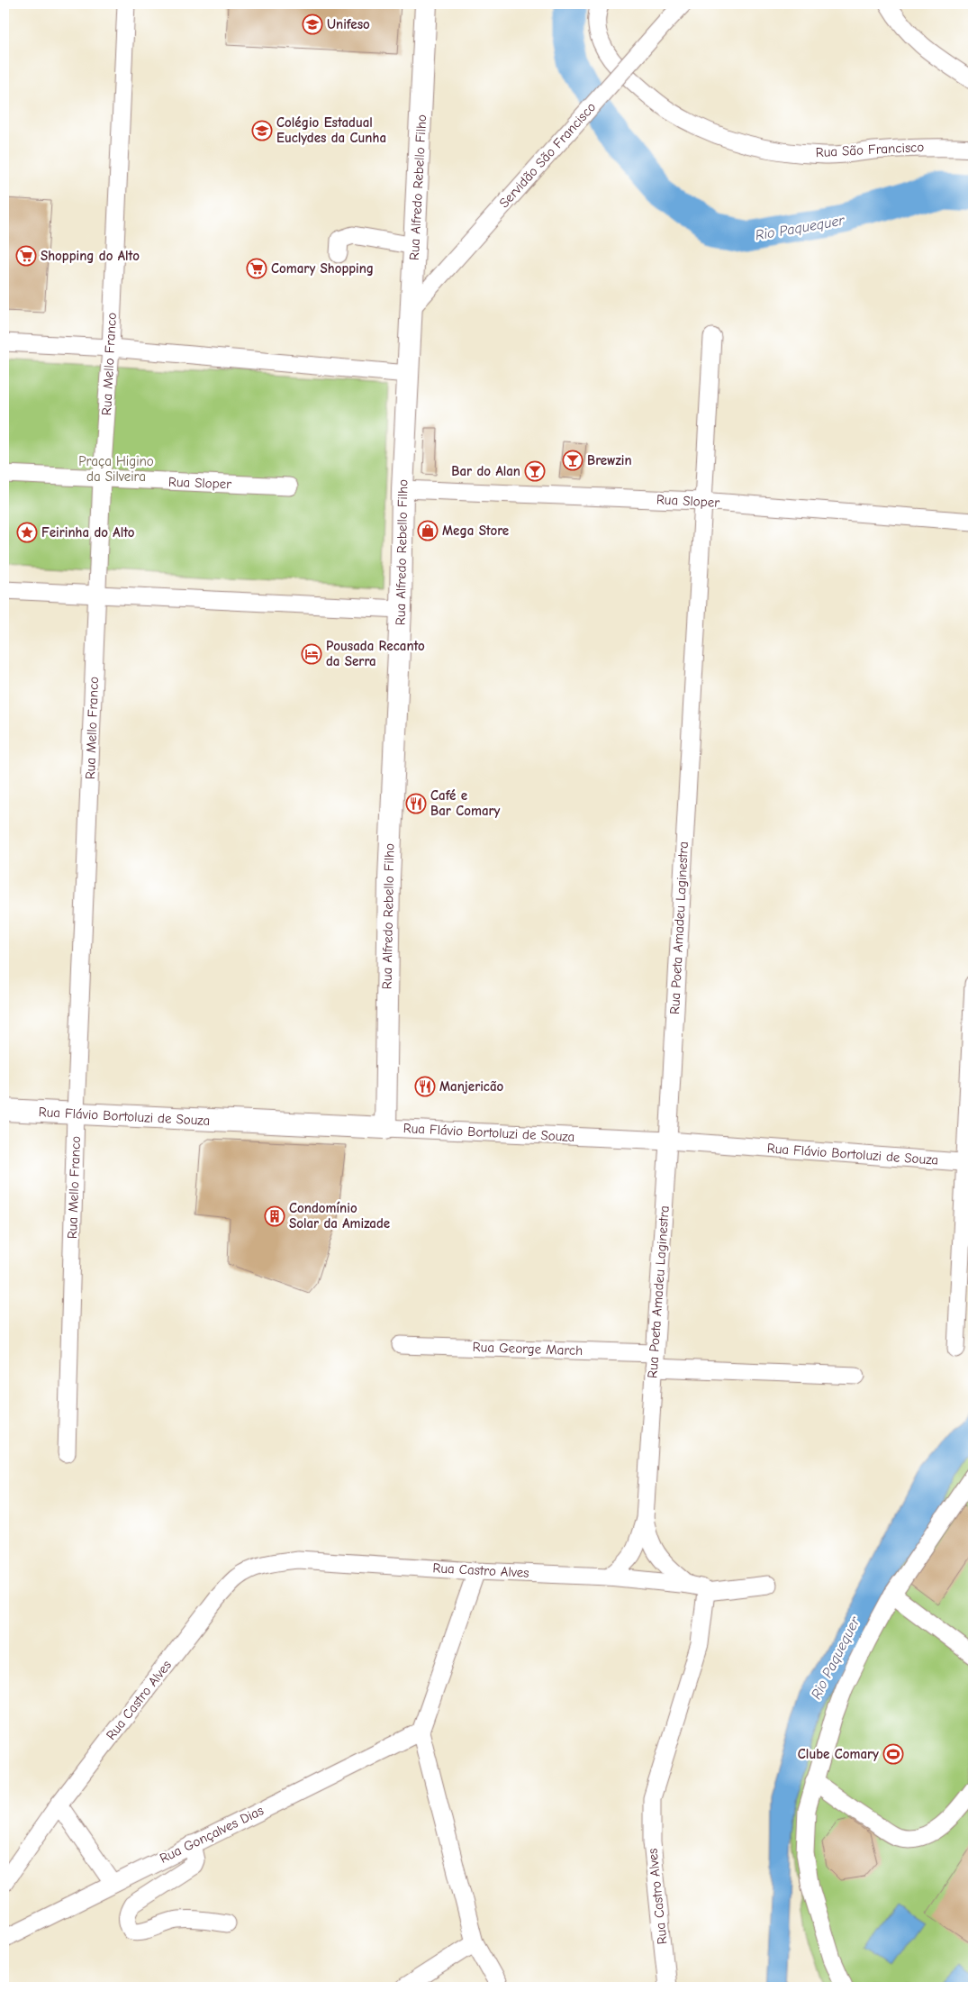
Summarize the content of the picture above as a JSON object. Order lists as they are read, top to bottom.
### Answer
{
  "streets": {
    "main road": ["Rua Alfredo Rebello Filho", "Rua Flávio Bortoluzi de Souza"],
    "street": [
      "Rua São Francisco",
      "Servidão São Francisco",
      "Rua Mello Franco",
      "Rua Sloper",
      "Rua Poeta Amadeu Laginestra",
      "Rua George March",
      "Rua Castro Alves",
      "Rua Gonçalves Dias"
    ]
  },
  "crossings": [
    ["Servidão São Francisco", "Rua Alfredo Rebello Filho"],
    ["Rua Alfredo Rebello Filho", "Rua Sloper"],
    ["Rua Alfredo Rebello Filho", "Rua Flávio Bortoluzi de Souza"],
    ["Rua Mello Franco", "Rua Sloper"],
    ["Rua Mello Franco", "Rua Flávio Bortoluzi de Souza"],
    ["Rua Sloper", "Rua Poeta Amadeu Laginestra"],
    ["Rua Poeta Amadeu Laginestra", "Rua Flávio Bortoluzi de Souza"],
    ["Rua Poeta Amadeu Laginestra", "Rua George March"],
    ["Rua Poeta Amadeu Laginestra", "Rua Castro Alves"]
  ],
  "water": ["Rio Paquequer"],
  "parks": ["Praça Higino da Silveira"],
  "places": {
    "school or university": ["Unifeso", "Colégio Estadual Euclydes da Cunha"],
    "supermarket": ["Shopping do Alto", "Comary Shopping"],
    "bar": ["Brewzin", "Bar do Alan"],
    "shop": ["Mega Store"],
    "place": ["Feirinha do Alto"],
    "hotel": ["Pousada Recanto da Serra"],
    "restaurant": ["Café e Bar Comary", "Manjericão"],
    "building": ["Condomínio Solar da Amizade"],
    "sports": ["Clube Comary"]
  }
}
